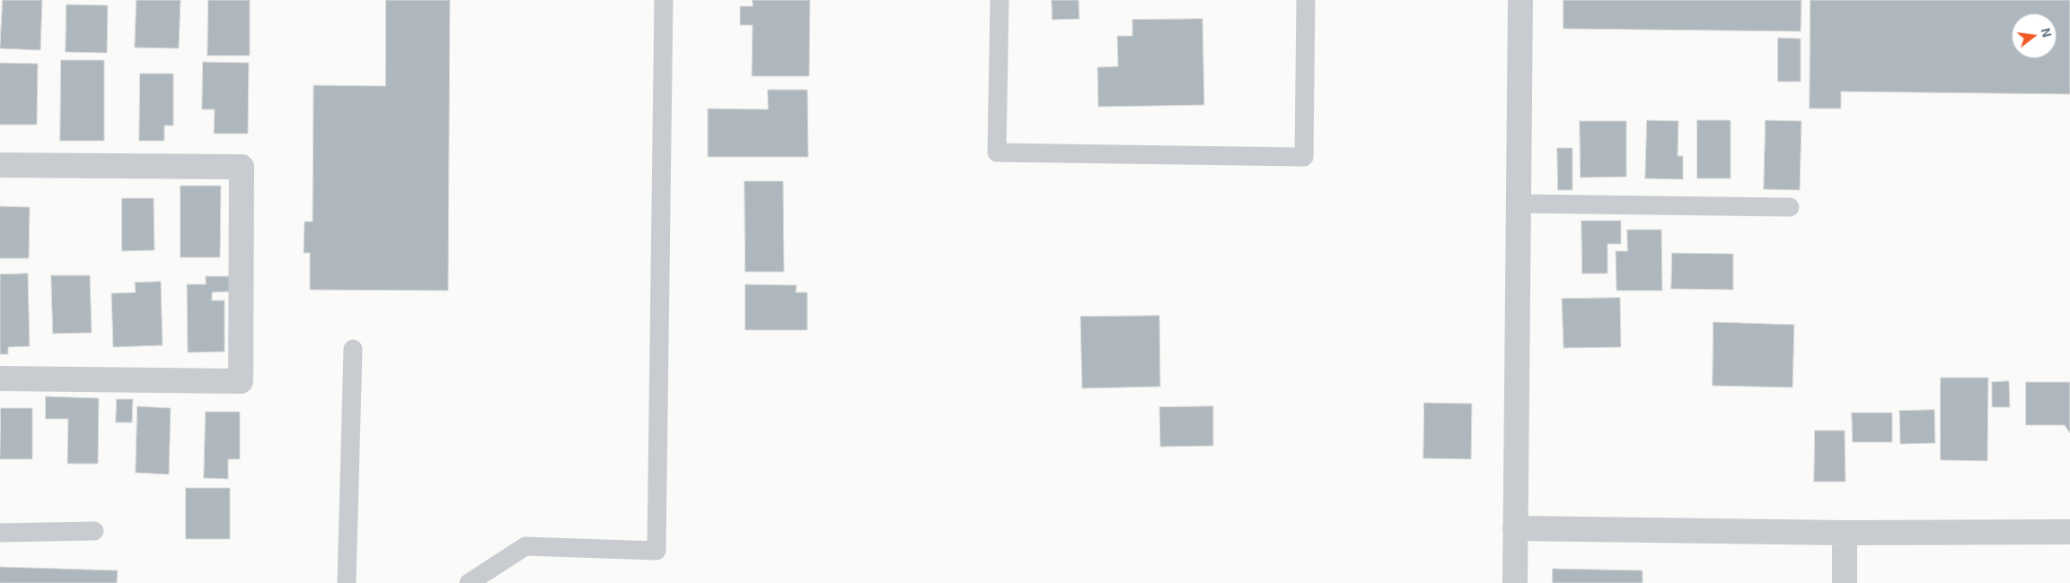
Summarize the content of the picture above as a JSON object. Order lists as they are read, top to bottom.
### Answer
{
  "north": "right"
}
